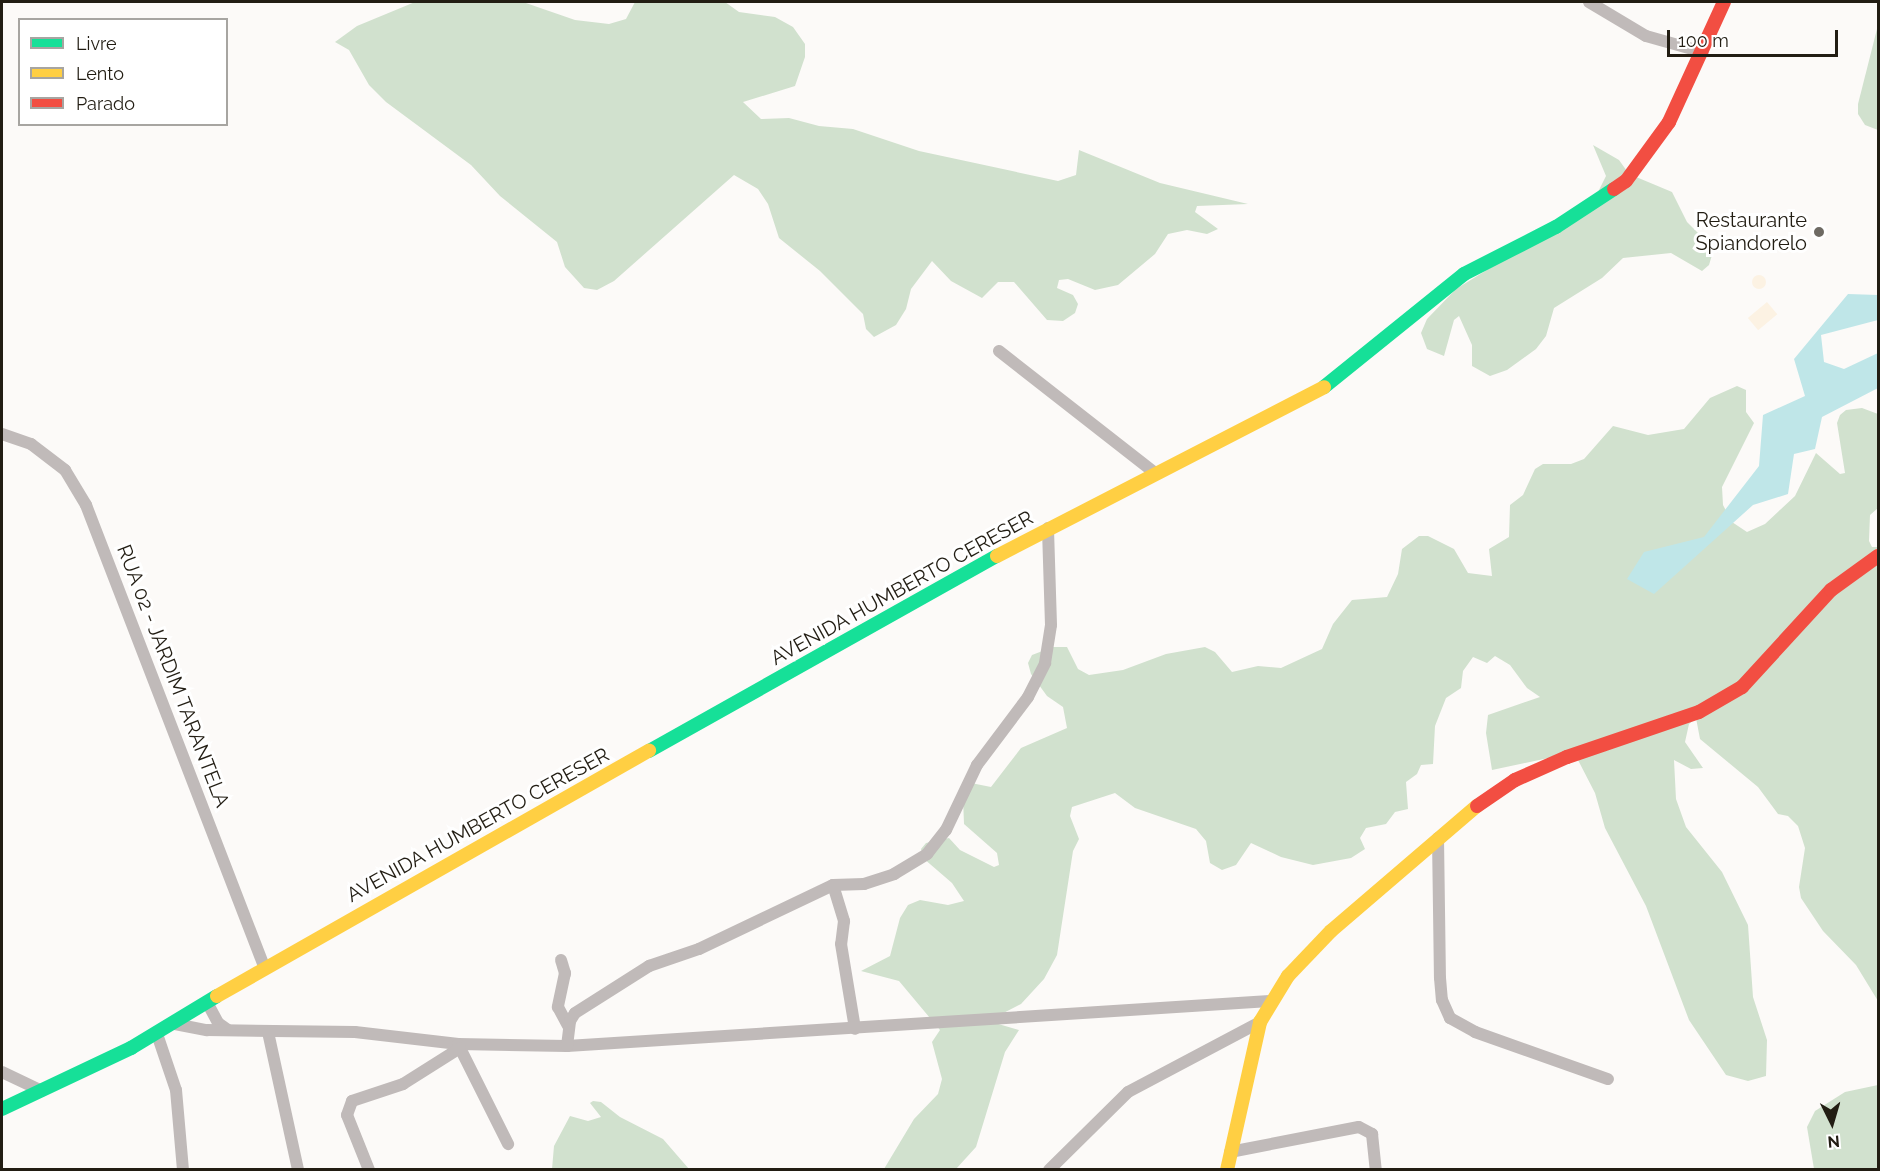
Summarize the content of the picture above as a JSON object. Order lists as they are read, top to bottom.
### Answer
{
  "streets": {
    "main road": ["AVENIDA HUMBERTO CERESER"],
    "street": ["RUA 02 - JARDIM TARANTELA"]
  },
  "crossings": [
    ["AVENIDA HUMBERTO CERESER", "RUA 02 - JARDIM TARANTELA"]
  ],
  "places": ["Restaurante Spiandorelo"],
  "legend": ["Livre", "Lento", "Parado"],
  "scale_bar": "100 m",
  "north": "bottom"
}
